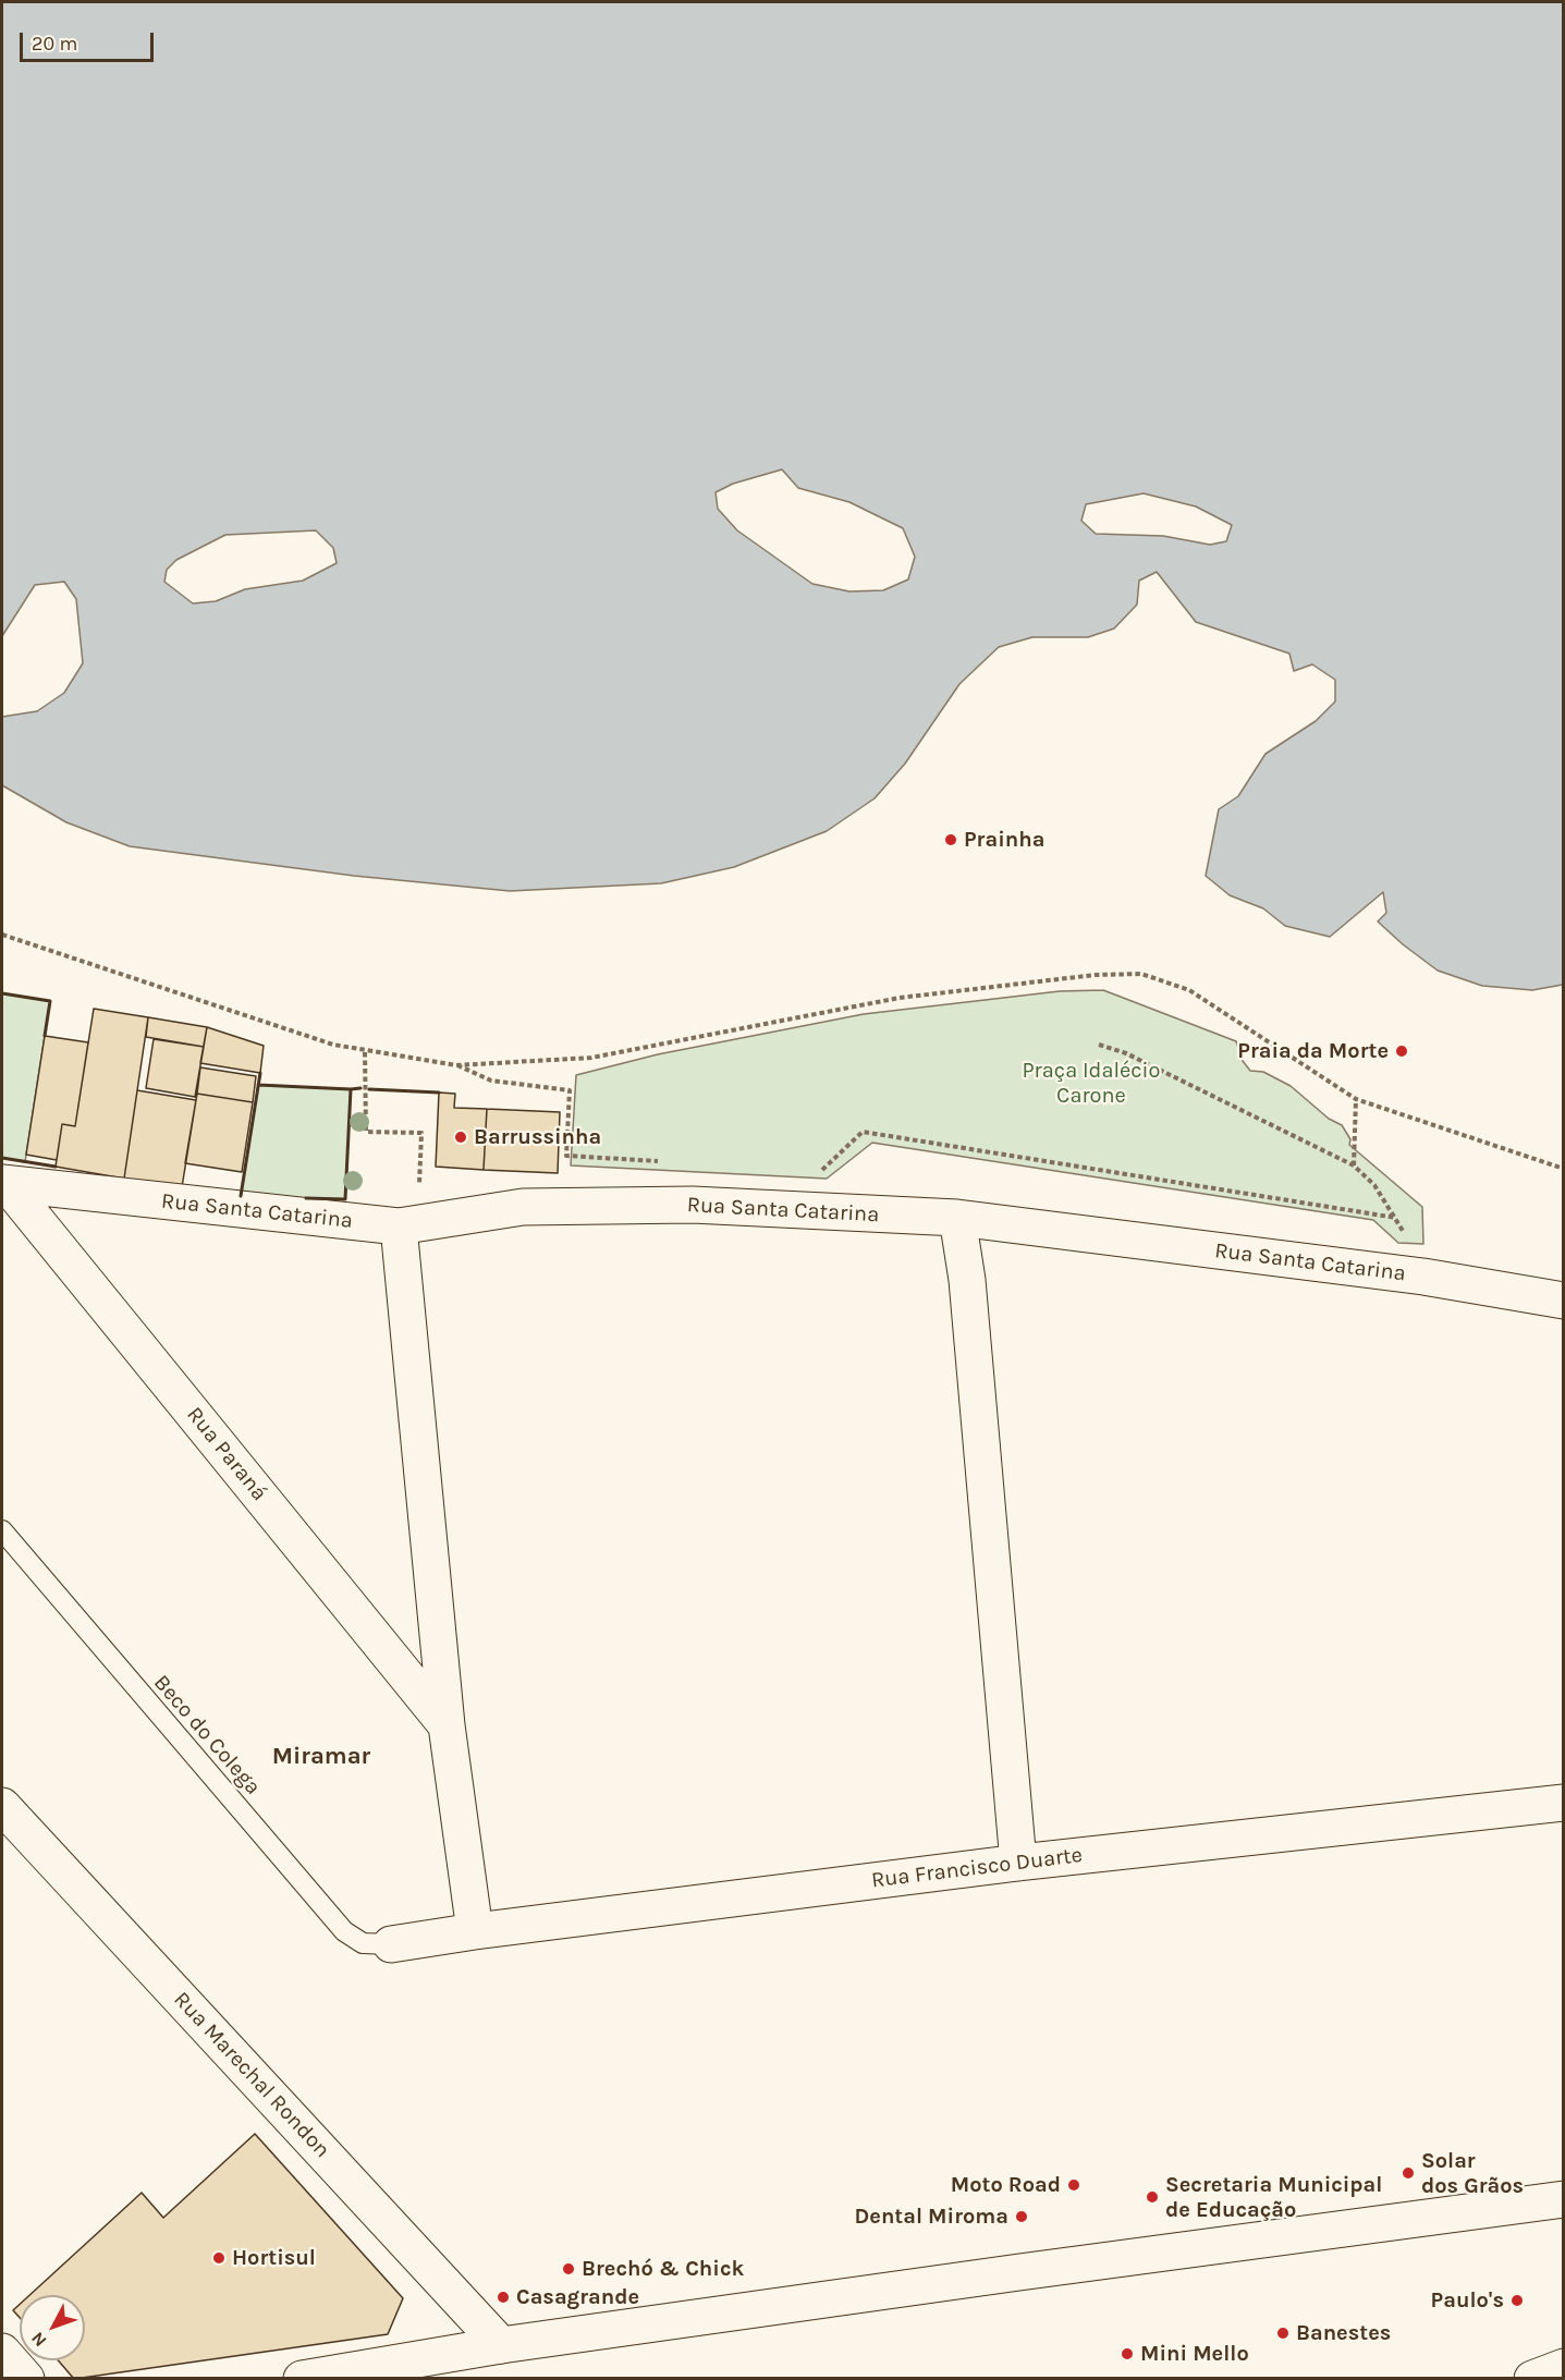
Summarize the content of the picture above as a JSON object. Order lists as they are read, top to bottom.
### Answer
{
  "streets": {
    "street": [
      "Rua Santa Catarina",
      "Rua Paraná",
      "Rua Francisco Duarte",
      "Rua Marechal Rondon"
    ],
    "lane": ["Beco do Colega"]
  },
  "crossings": [
    ["Rua Santa Catarina", "Rua Paraná"],
    ["Beco do Colega", "Rua Francisco Duarte"]
  ],
  "districts": ["Miramar"],
  "parks": ["Praça Idalécio Carone"],
  "places": [
    "Prainha",
    "Praia da Morte",
    "Barrussinha",
    "Solar dos Grãos",
    "Moto Road",
    "Secretaria Municipal de Educação",
    "Dental Miroma",
    "Hortisul",
    "Brechó & Chick",
    "Casagrande",
    "Paulo's",
    "Banestes",
    "Mini Mello"
  ],
  "scale_bar": "20 m",
  "north": "bottom left"
}
